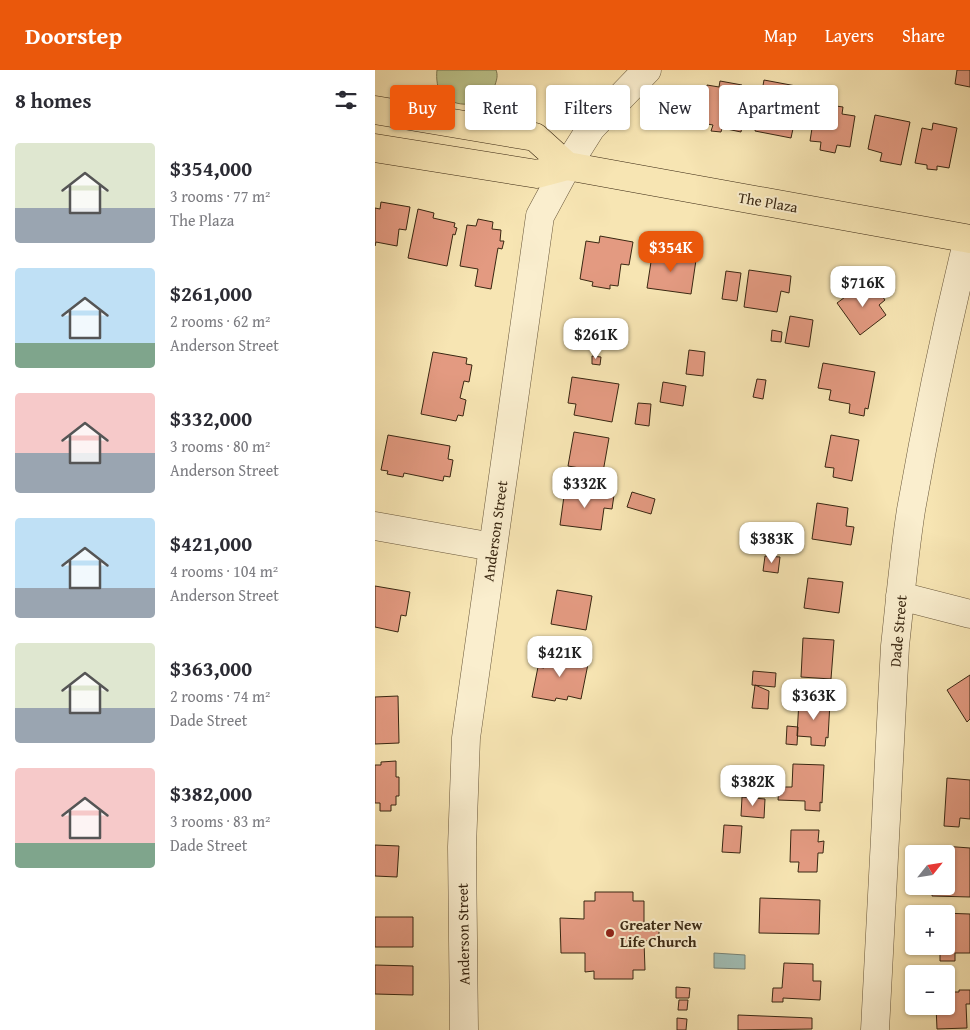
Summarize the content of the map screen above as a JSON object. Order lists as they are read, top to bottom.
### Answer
{
  "streets": {
    "main road": ["The Plaza"],
    "street": ["Anderson Street", "Dade Street"]
  },
  "crossings": [
    ["The Plaza", "Anderson Street"],
    ["The Plaza", "Dade Street"]
  ],
  "places": ["Greater New Life Church"],
  "north": "top right",
  "page": {
    "header": "Doorstep",
    "nav": ["Map", "Layers", "Share"],
    "heading": "8 homes",
    "chip": [
      "Buy",
      "Rent",
      "Filters",
      "New",
      "Apartment"
    ],
    "list": [
      {
        "name": "$354,000",
        "note": "3 rooms · 77 m² · The Plaza"
      },
      {
        "name": "$261,000",
        "note": "2 rooms · 62 m² · Anderson Street"
      },
      {
        "name": "$332,000",
        "note": "3 rooms · 80 m² · Anderson Street"
      },
      {
        "name": "$421,000",
        "note": "4 rooms · 104 m² · Anderson Street"
      },
      {
        "name": "$363,000",
        "note": "2 rooms · 74 m² · Dade Street"
      },
      {
        "name": "$382,000",
        "note": "3 rooms · 83 m² · Dade Street"
      }
    ],
    "price": [
      "$354K",
      "$716K",
      "$261K",
      "$332K",
      "$383K",
      "$421K",
      "$363K",
      "$382K"
    ],
    "map_buttons": ["+", "−"]
  }
}
